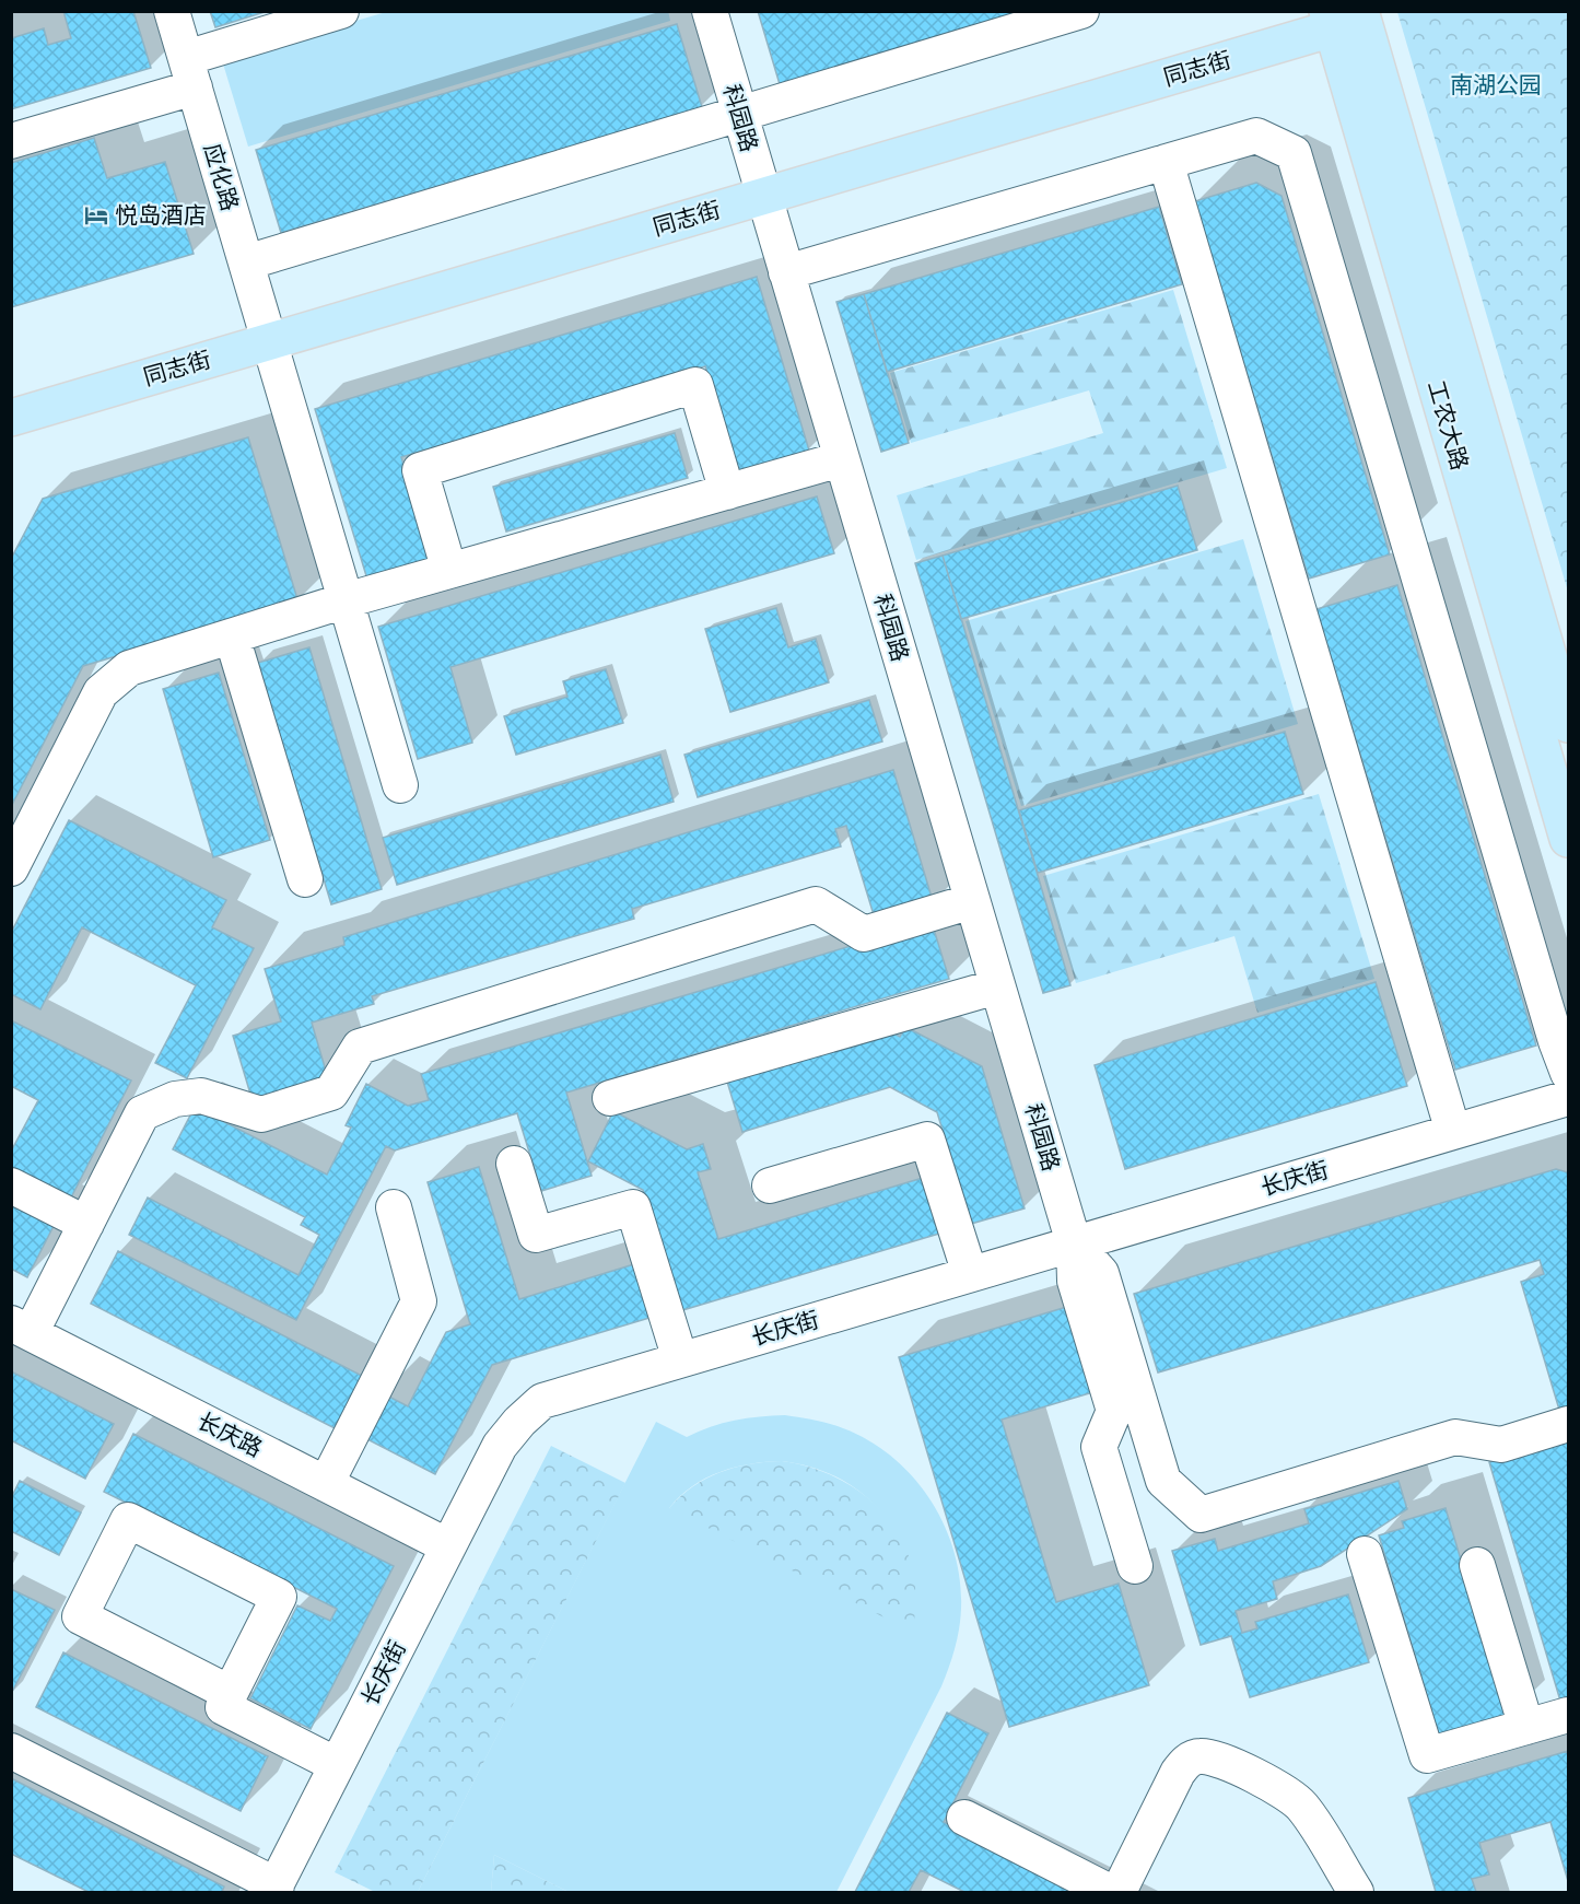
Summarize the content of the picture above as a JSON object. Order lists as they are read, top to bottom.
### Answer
{
  "streets": {
    "main road": ["同志街", "工农大路"],
    "street": [
      "科园路",
      "应化路",
      "长庆街",
      "长庆路"
    ]
  },
  "crossings": [
    ["同志街", "科园路"],
    ["同志街", "应化路"],
    ["同志街", "工农大路"],
    ["科园路", "长庆街"],
    ["长庆街", "长庆路"]
  ],
  "parks": ["南湖公园"],
  "places": {
    "hotel": ["悦岛酒店"]
  }
}
